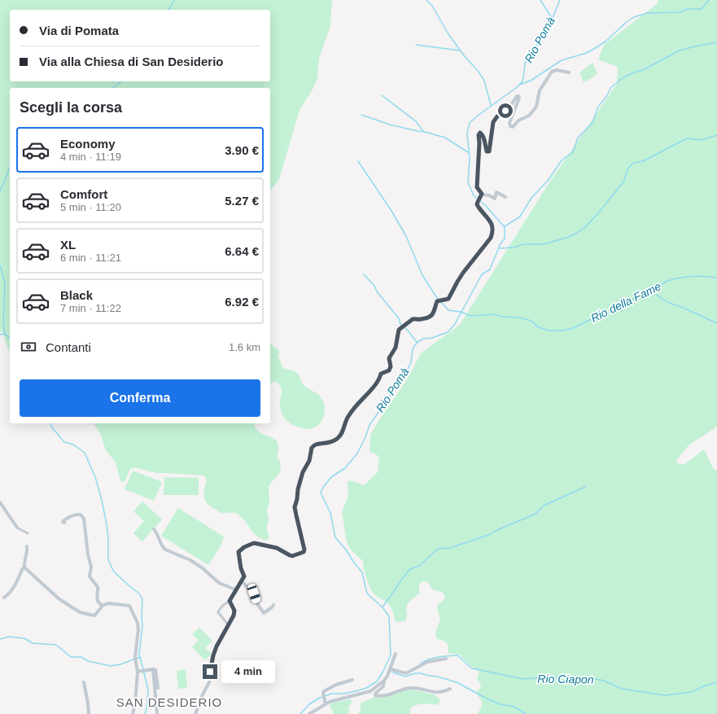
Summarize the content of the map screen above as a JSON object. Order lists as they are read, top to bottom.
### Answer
{
  "districts": ["SAN DESIDERIO"],
  "water": ["Rio Pomà", "Rio della Fame", "Rio Ciapon"],
  "page": {
    "banner": ["Via di Pomata", "Via alla Chiesa di San Desiderio"],
    "heading": "Scegli la corsa",
    "list": [
      {
        "name": "Economy",
        "note": "4 min · 11:19",
        "value": "3.90 €"
      },
      {
        "name": "Comfort",
        "note": "5 min · 11:20",
        "value": "5.27 €"
      },
      {
        "name": "XL",
        "note": "6 min · 11:21",
        "value": "6.64 €"
      },
      {
        "name": "Black",
        "note": "7 min · 11:22",
        "value": "6.92 €"
      }
    ],
    "pay": ["Contanti", "1.6 km"],
    "buttons": "Conferma",
    "bubble": "4 min"
  }
}
